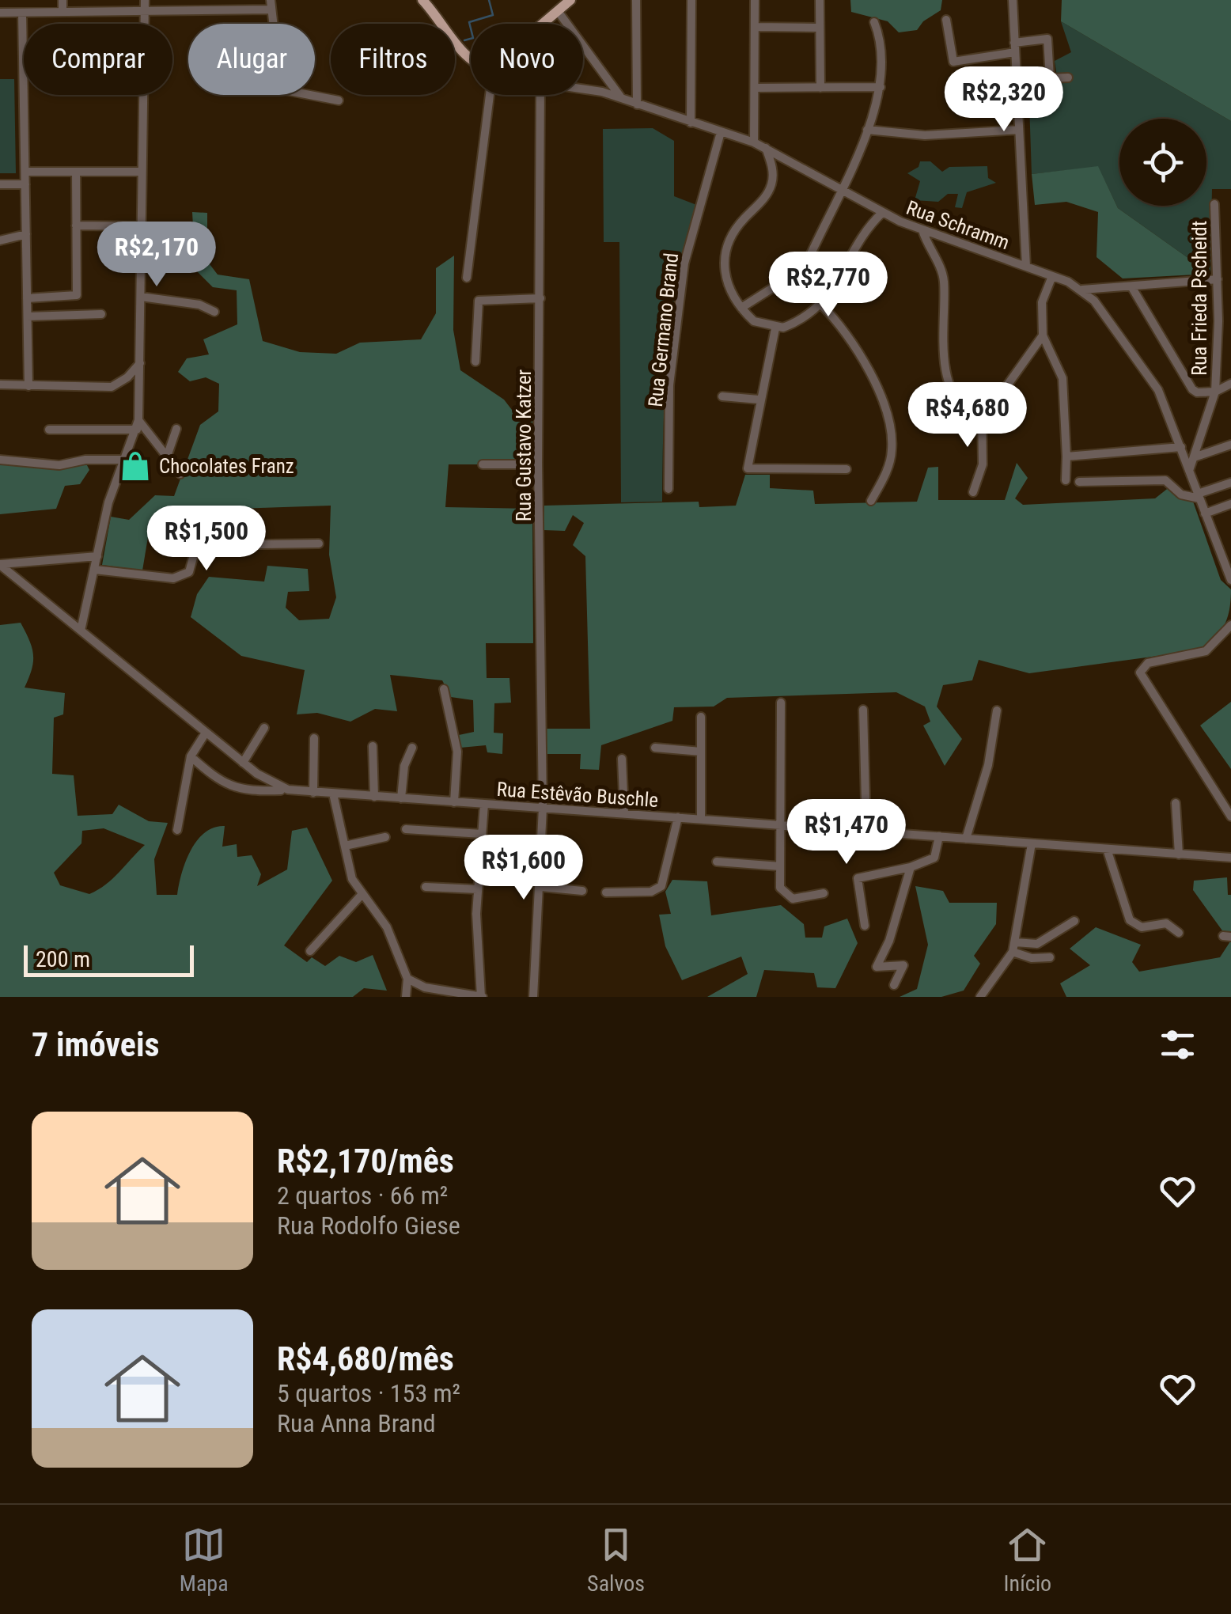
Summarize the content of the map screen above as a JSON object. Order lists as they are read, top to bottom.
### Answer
{
  "streets": {
    "street": [
      "Rua Schramm",
      "Rua Frieda Pscheidt",
      "Rua Germano Brand",
      "Rua Gustavo Katzer",
      "Rua Estêvão Buschle"
    ]
  },
  "crossings": [
    ["Rua Schramm", "Rua Frieda Pscheidt"],
    ["Rua Schramm", "Rua Germano Brand"],
    ["Rua Gustavo Katzer", "Rua Estêvão Buschle"]
  ],
  "places": {
    "shop": ["Chocolates Franz"]
  },
  "scale_bar": "200 m",
  "page": {
    "chip": [
      "Comprar",
      "Alugar",
      "Filtros",
      "Novo"
    ],
    "price": [
      "R$2,320",
      "R$2,170",
      "R$2,770",
      "R$4,680",
      "R$1,500",
      "R$1,470",
      "R$1,600"
    ],
    "scale": "200 m",
    "heading": "7 imóveis",
    "list": [
      {
        "name": "R$2,170/mês",
        "note": "2 quartos · 66 m² · Rua Rodolfo Giese"
      },
      {
        "name": "R$4,680/mês",
        "note": "5 quartos · 153 m² · Rua Anna Brand"
      }
    ],
    "tabs": ["Mapa", "Salvos", "Início"]
  }
}
